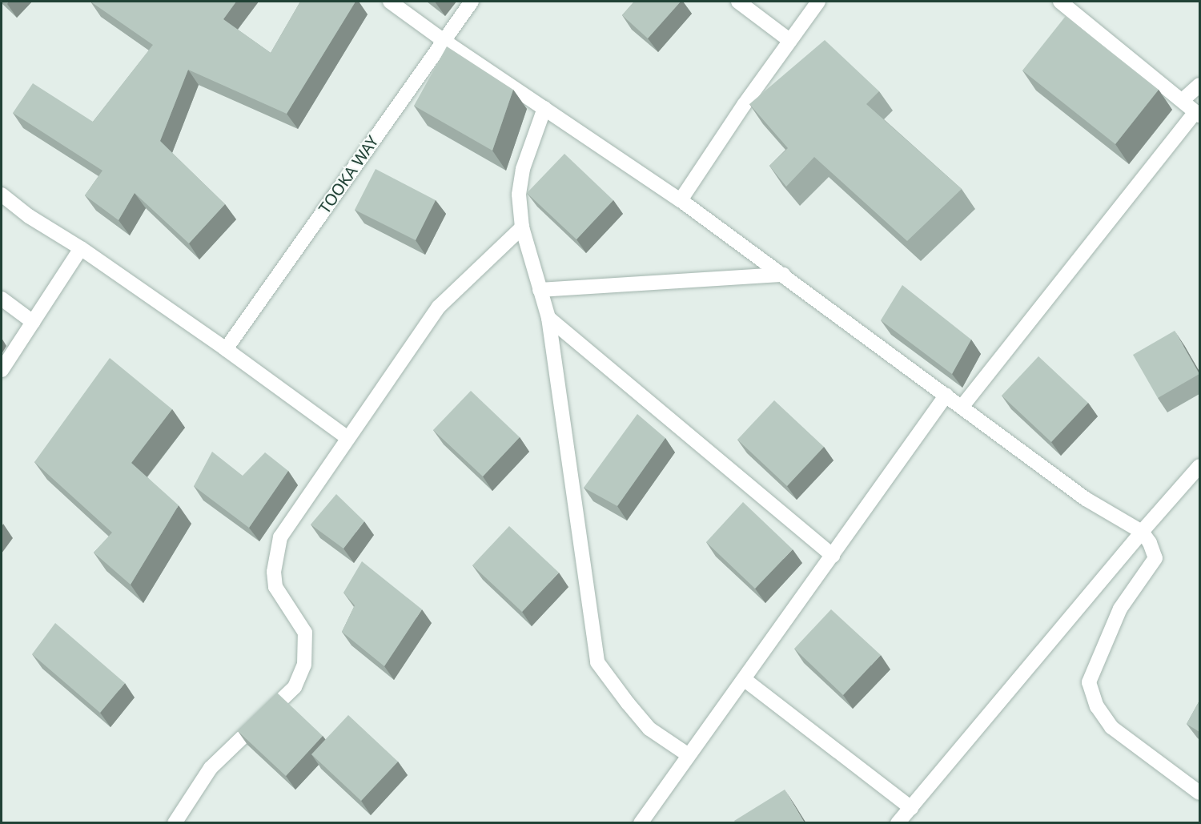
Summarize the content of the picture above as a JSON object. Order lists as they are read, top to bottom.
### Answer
{
  "streets": {
    "street": ["TOOKA WAY"]
  }
}
